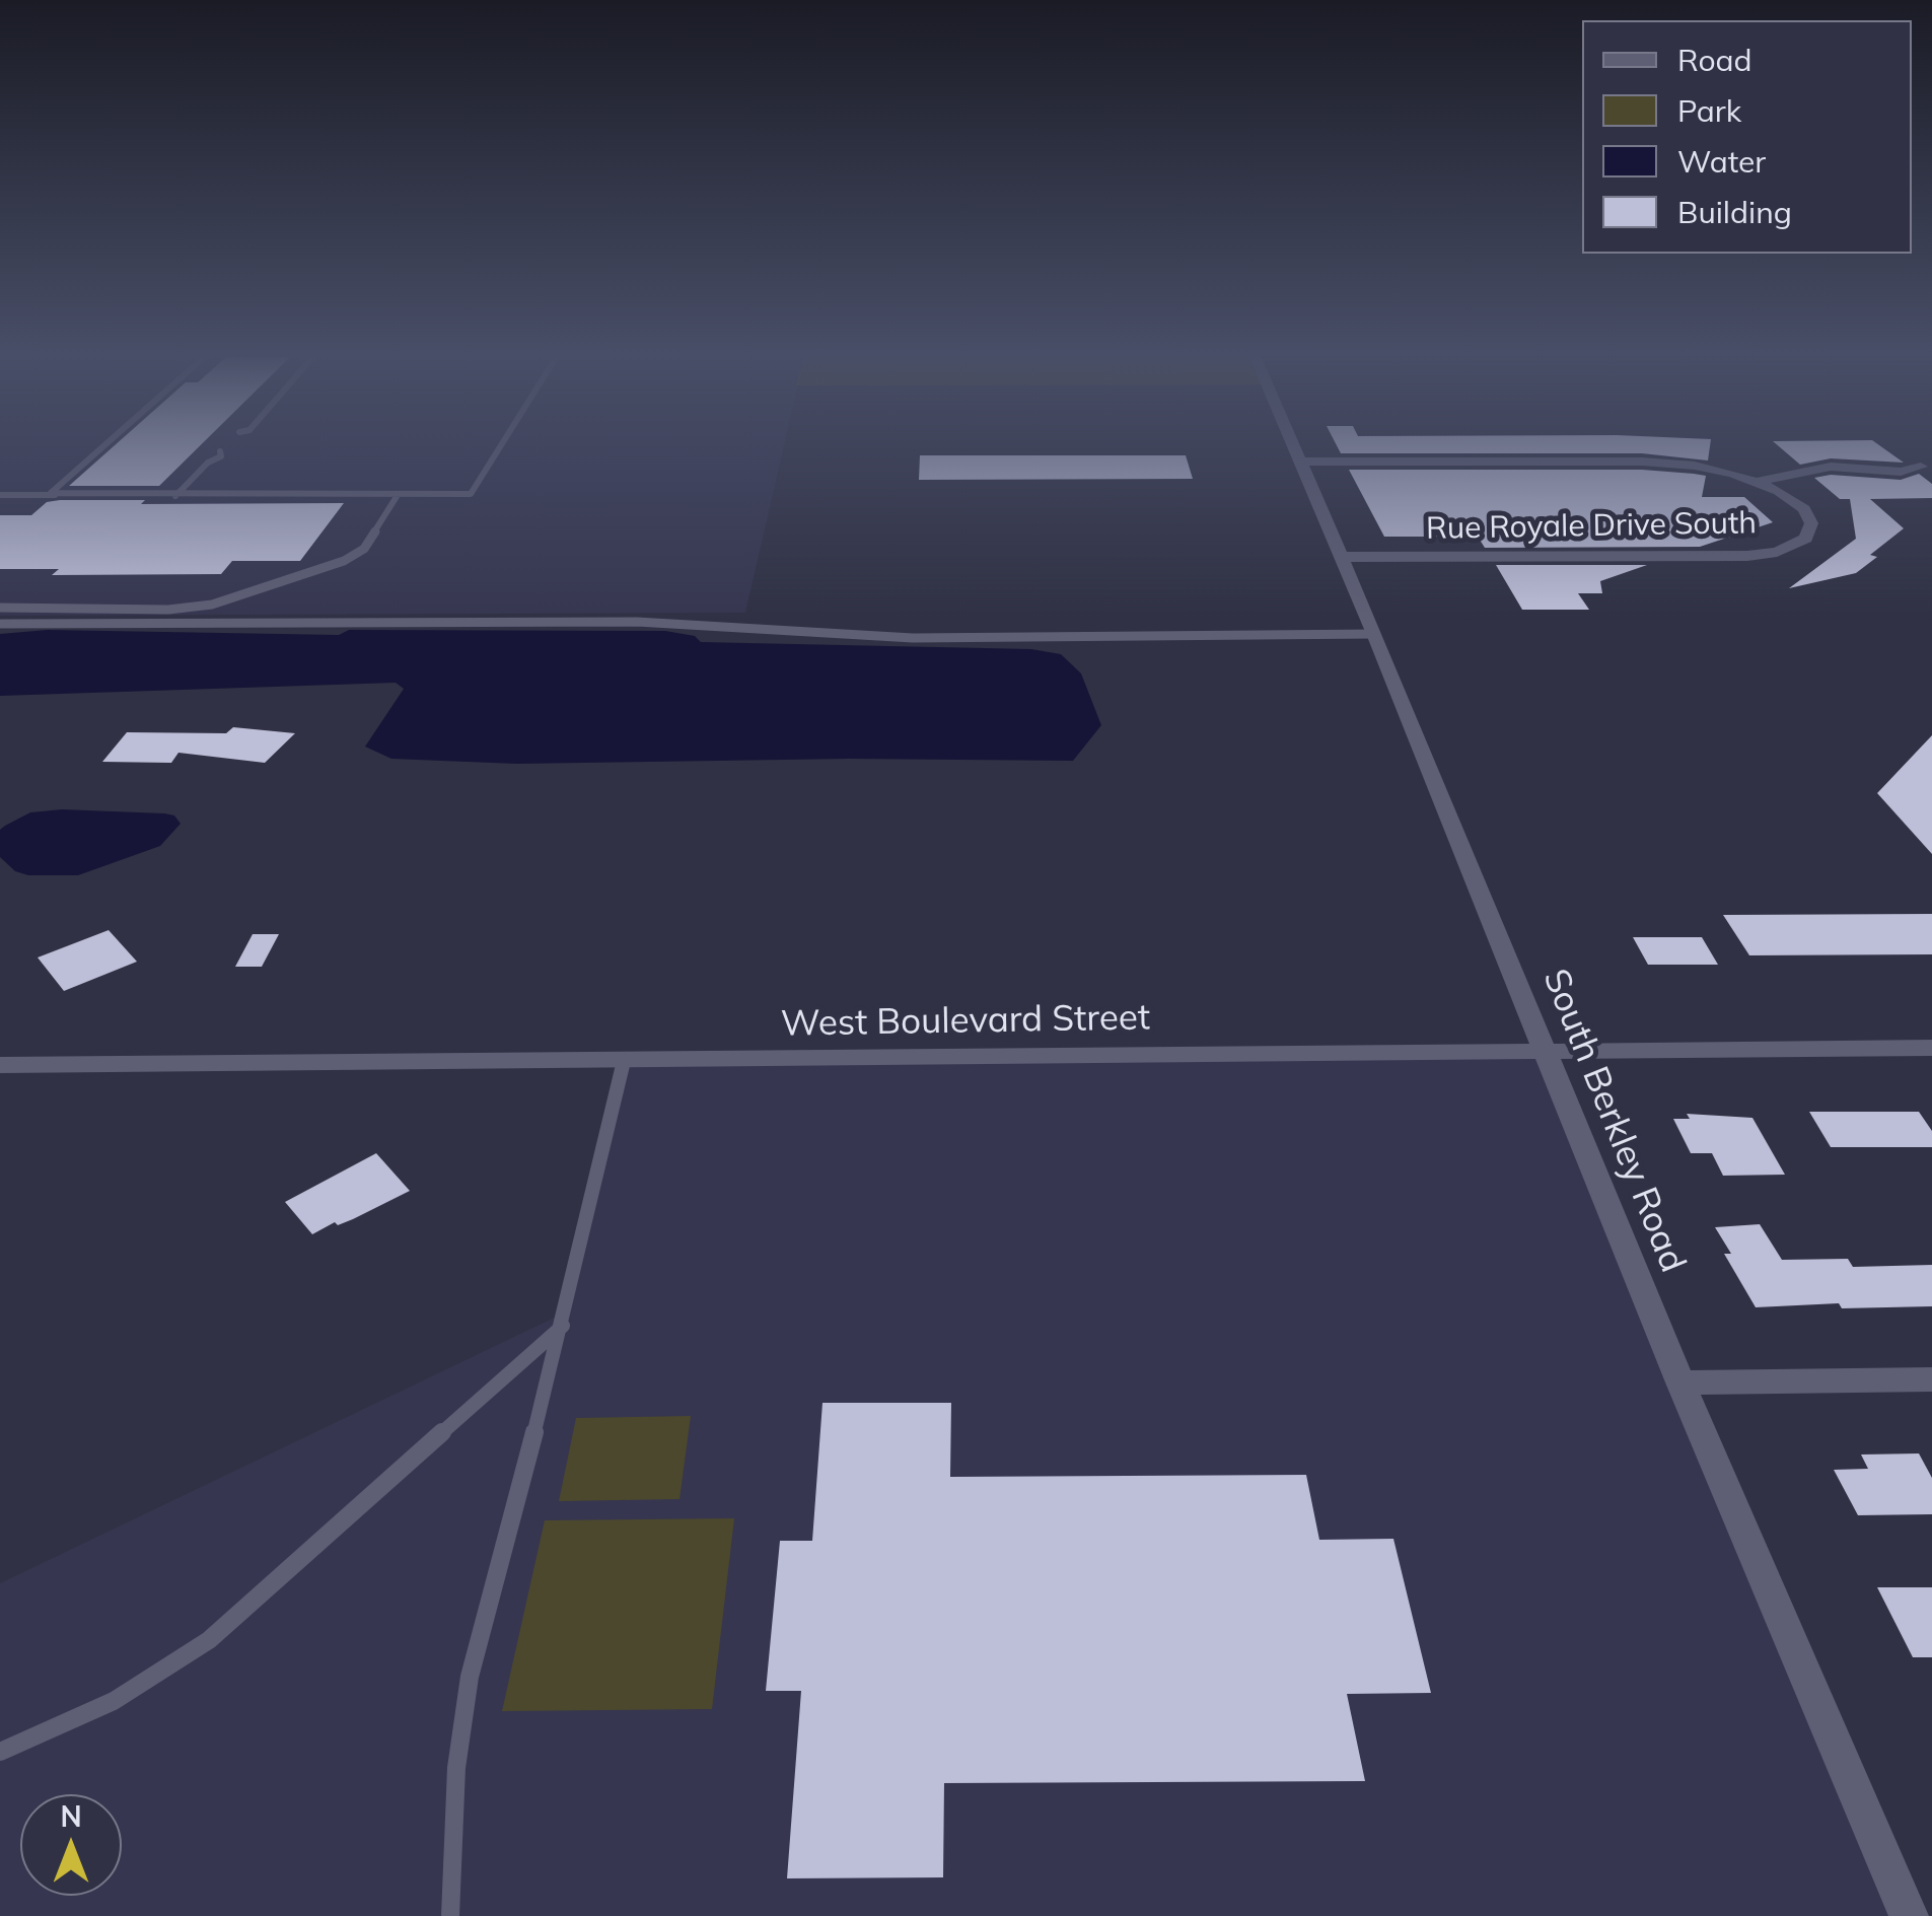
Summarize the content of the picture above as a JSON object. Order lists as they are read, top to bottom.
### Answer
{
  "streets": {
    "street": ["Rue Royale Drive South", "West Boulevard Street", "South Berkley Road"]
  },
  "crossings": [
    ["Rue Royale Drive South", "South Berkley Road"],
    ["West Boulevard Street", "South Berkley Road"]
  ],
  "legend": [
    "Road",
    "Park",
    "Water",
    "Building"
  ],
  "north": "top"
}
